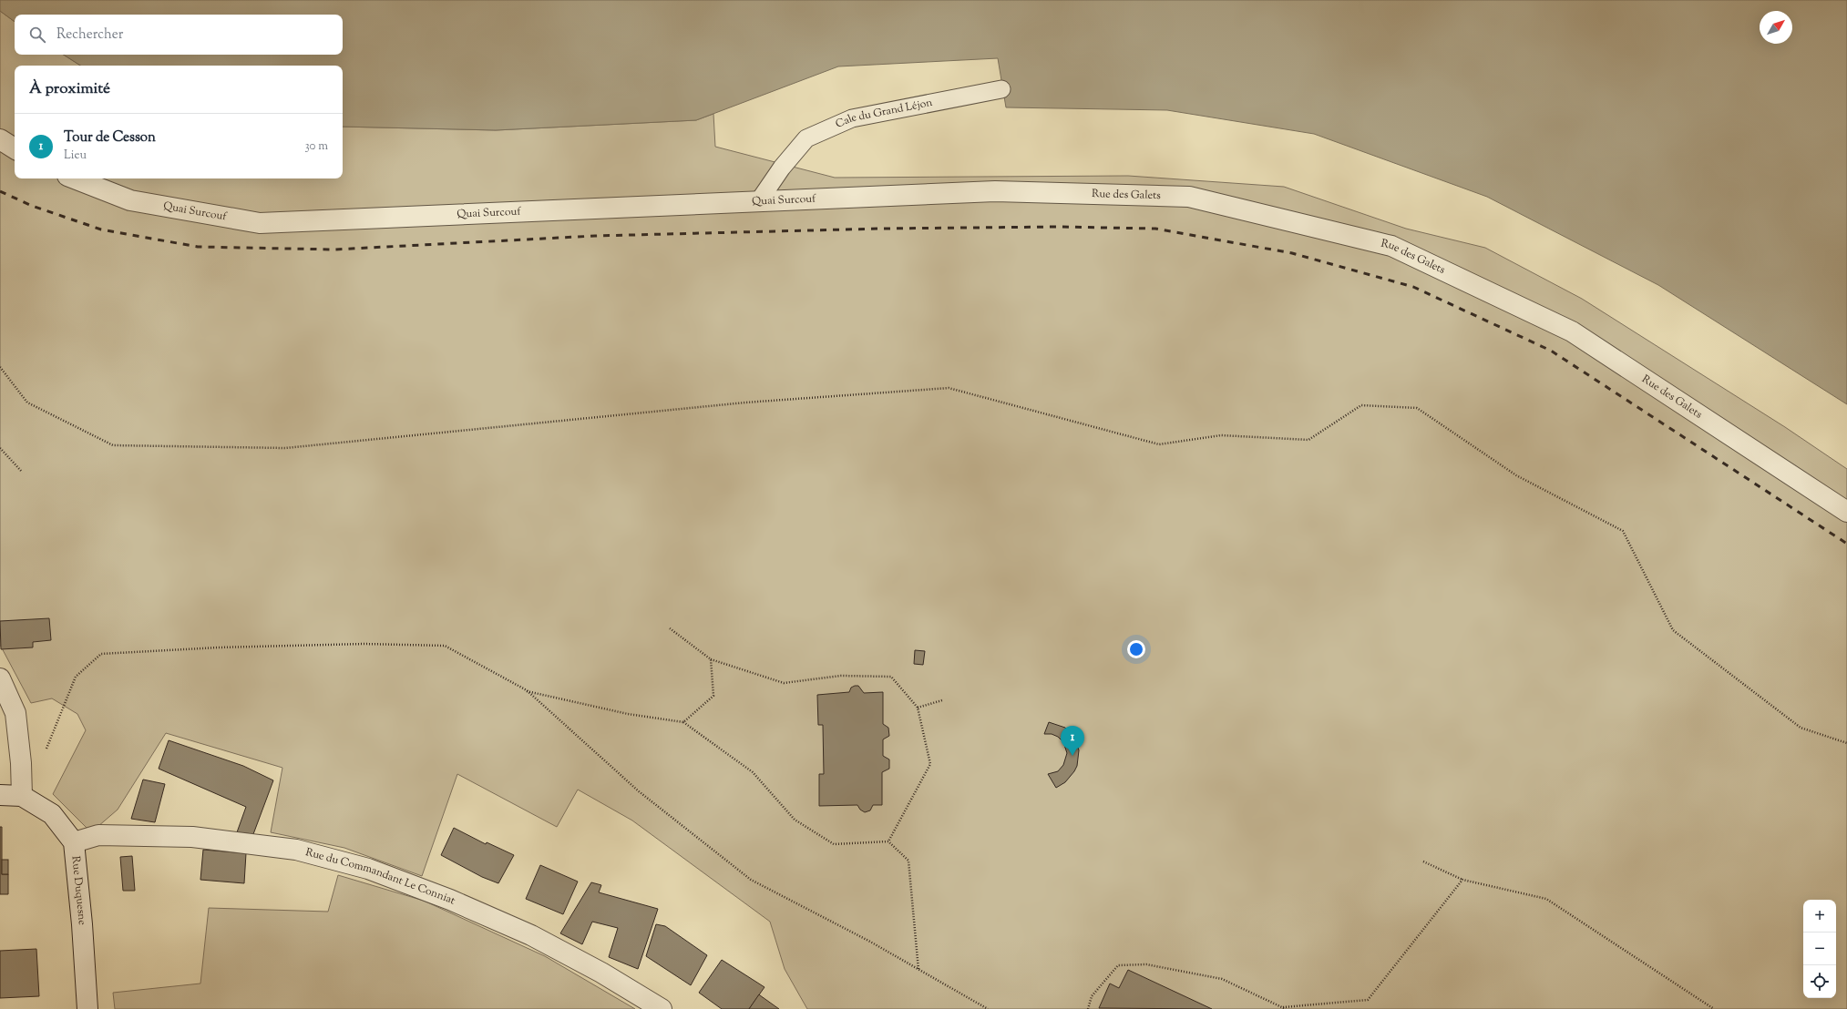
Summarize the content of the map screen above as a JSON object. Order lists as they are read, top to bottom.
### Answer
{
  "streets": {
    "street": [
      "Rue des Galets",
      "Quai Surcouf",
      "Rue du Commandant Le Conniat",
      "Rue Duquesne"
    ],
    "lane": ["Cale du Grand Léjon"]
  },
  "crossings": [
    ["Cale du Grand Léjon", "Quai Surcouf"],
    ["Rue des Galets", "Quai Surcouf"],
    ["Rue du Commandant Le Conniat", "Rue Duquesne"]
  ],
  "north": "top right",
  "page": {
    "search": "Rechercher",
    "heading": "À proximité",
    "list": [
      {
        "mark": "1",
        "name": "Tour de Cesson",
        "note": "Lieu",
        "value": "30 m"
      }
    ],
    "pins": "1",
    "map_buttons": ["+", "−"]
  }
}
